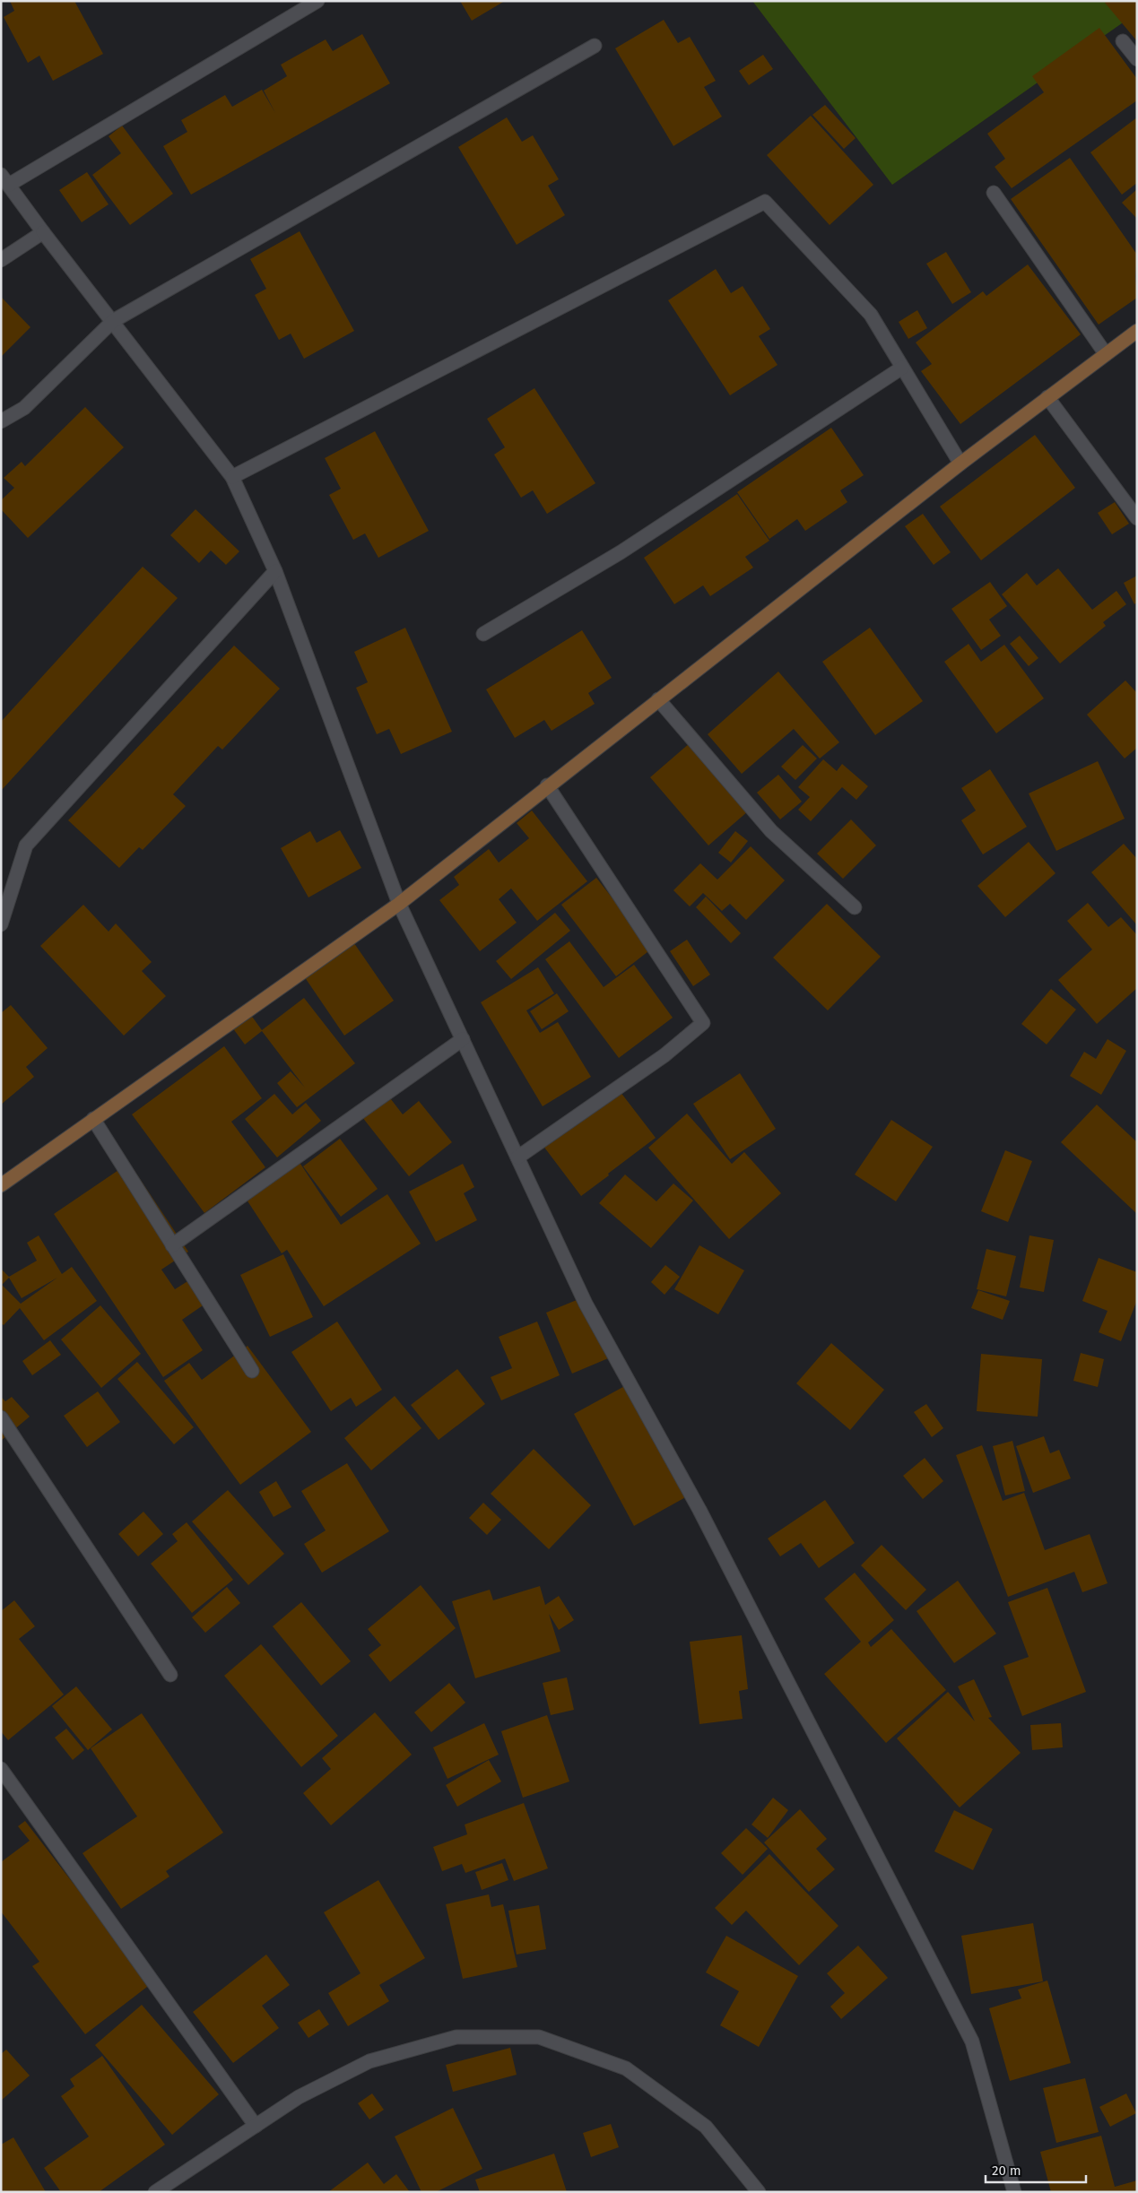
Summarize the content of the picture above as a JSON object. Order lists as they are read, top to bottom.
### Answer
{
  "scale_bar": "20 m"
}
